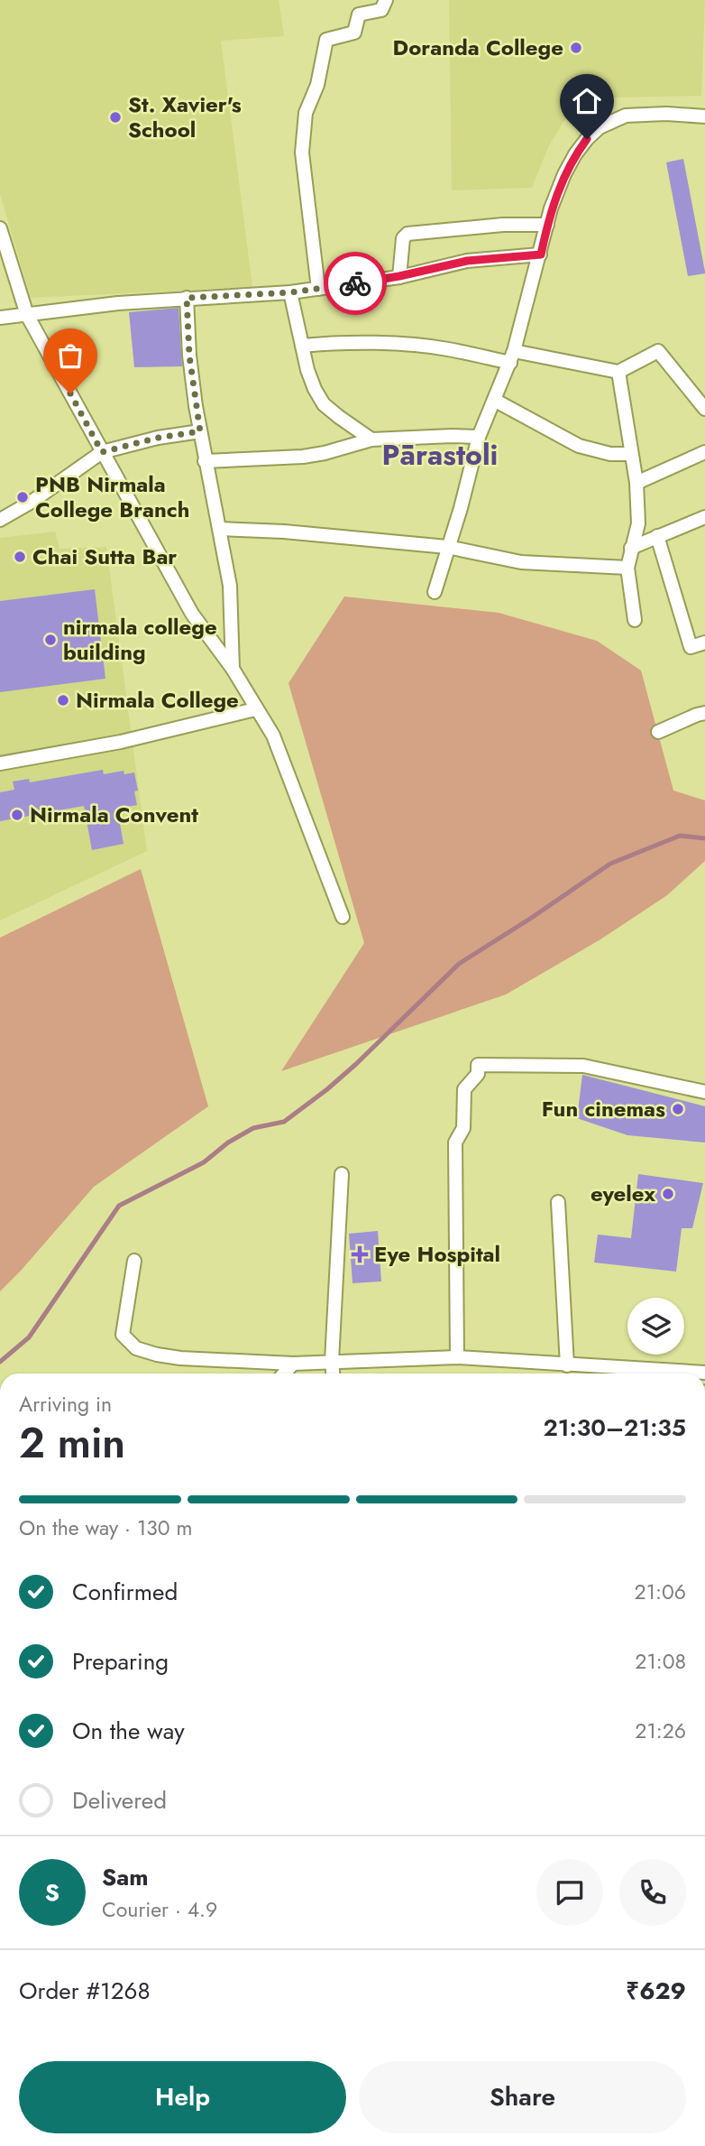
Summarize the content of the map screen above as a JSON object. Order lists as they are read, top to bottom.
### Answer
{
  "districts": ["Pārastoli"],
  "places": {
    "other": [
      "Doranda College",
      "St. Xavier's School",
      "PNB Nirmala College Branch",
      "Chai Sutta Bar",
      "nirmala college building",
      "Nirmala College",
      "Nirmala Convent",
      "Fun cinemas",
      "eyelex"
    ],
    "health": ["Eye Hospital"]
  },
  "page": {
    "heading": ["2 min", "Arriving in", "21:30–21:35"],
    "panel": [
      "Sam",
      "Courier · 4.9",
      "Order #1268",
      "₹629"
    ],
    "bar": "On the way · 130 m",
    "list": [
      ["Confirmed", "21:06"],
      ["Preparing", "21:08"],
      ["On the way", "21:26"],
      "Delivered"
    ],
    "round": "S",
    "buttons": ["Help", "Share"]
  }
}
